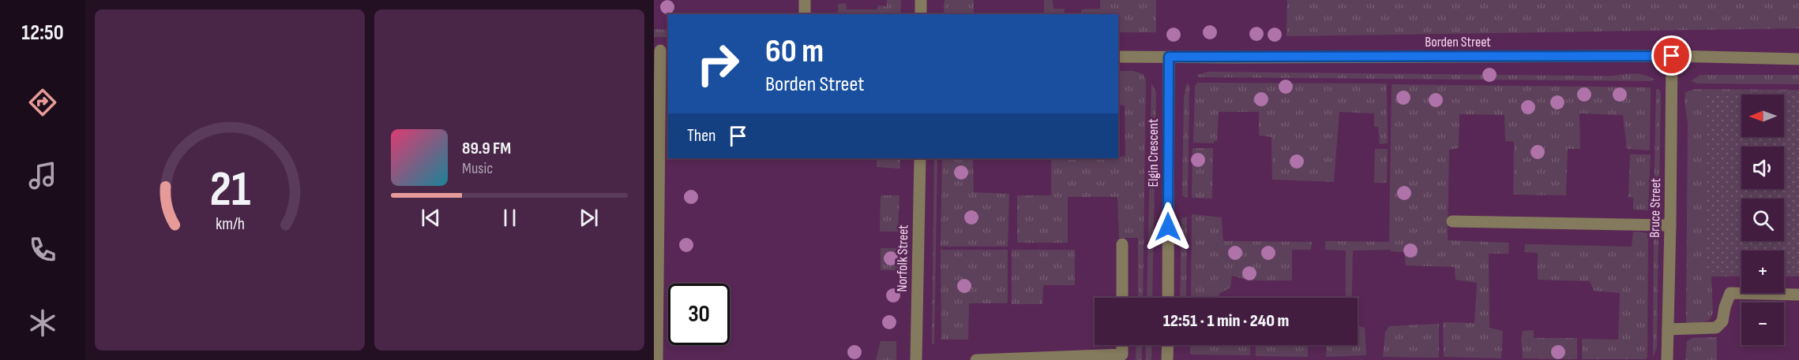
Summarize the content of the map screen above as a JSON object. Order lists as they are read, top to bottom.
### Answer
{
  "streets": {
    "street": [
      "Borden Street",
      "Elgin Crescent",
      "Bruce Street",
      "Norfolk Street"
    ]
  },
  "crossings": [
    ["Borden Street", "Elgin Crescent"],
    ["Borden Street", "Bruce Street"]
  ],
  "north": "left",
  "page": {
    "tabs": "12:50",
    "turn": ["60 m", "Borden Street"],
    "map_buttons": ["+", "−"],
    "then": "Then",
    "song": ["89.9 FM", "Music"],
    "limit": "30",
    "trip": "12:51 · 1 min · 240 m",
    "gauge": ["21", "km/h"]
  }
}
